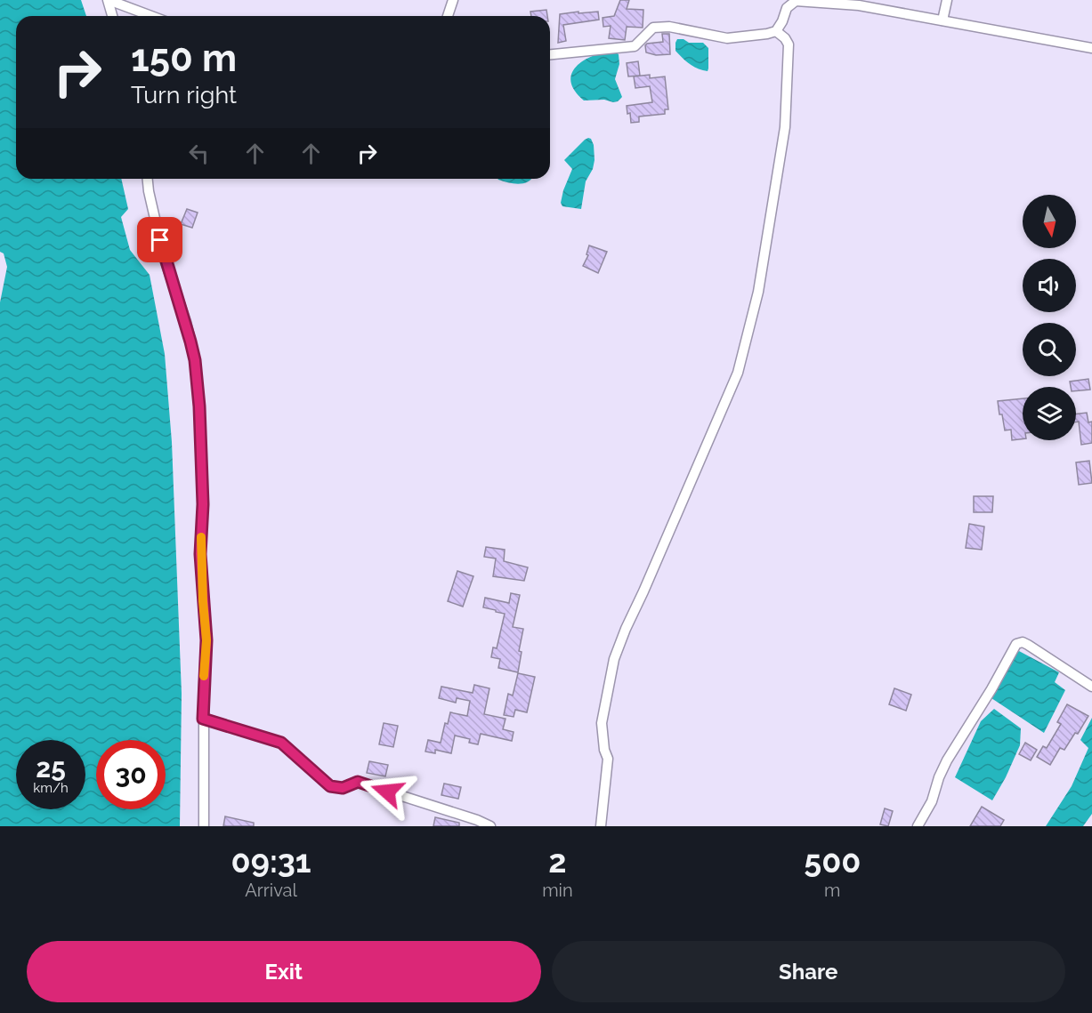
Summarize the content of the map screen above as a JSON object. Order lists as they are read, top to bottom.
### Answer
{
  "north": "bottom",
  "page": {
    "turn": ["150 m", "Turn right"],
    "speed": "25 km/h",
    "limit": "30",
    "eta": [
      "09:31",
      "Arrival",
      "2",
      "min",
      "500",
      "m"
    ],
    "buttons": ["Exit", "Share"]
  }
}
